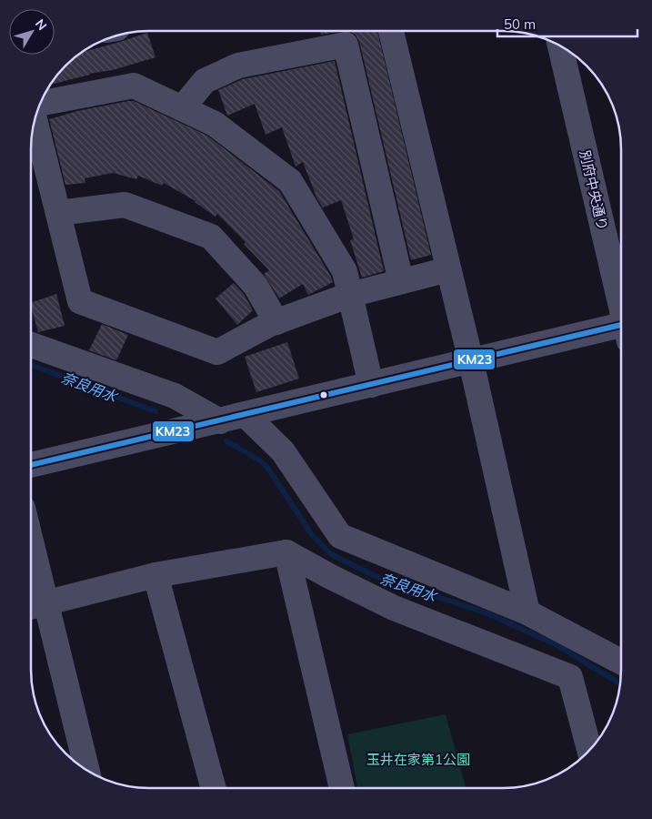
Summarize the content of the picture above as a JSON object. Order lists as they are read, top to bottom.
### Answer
{
  "streets": {
    "street": ["別府中央通り"]
  },
  "water": ["奈良用水"],
  "parks": ["玉井在家第1公園"],
  "lines": ["transit line KM23"],
  "scale_bar": "50 m",
  "north": "top right"
}
